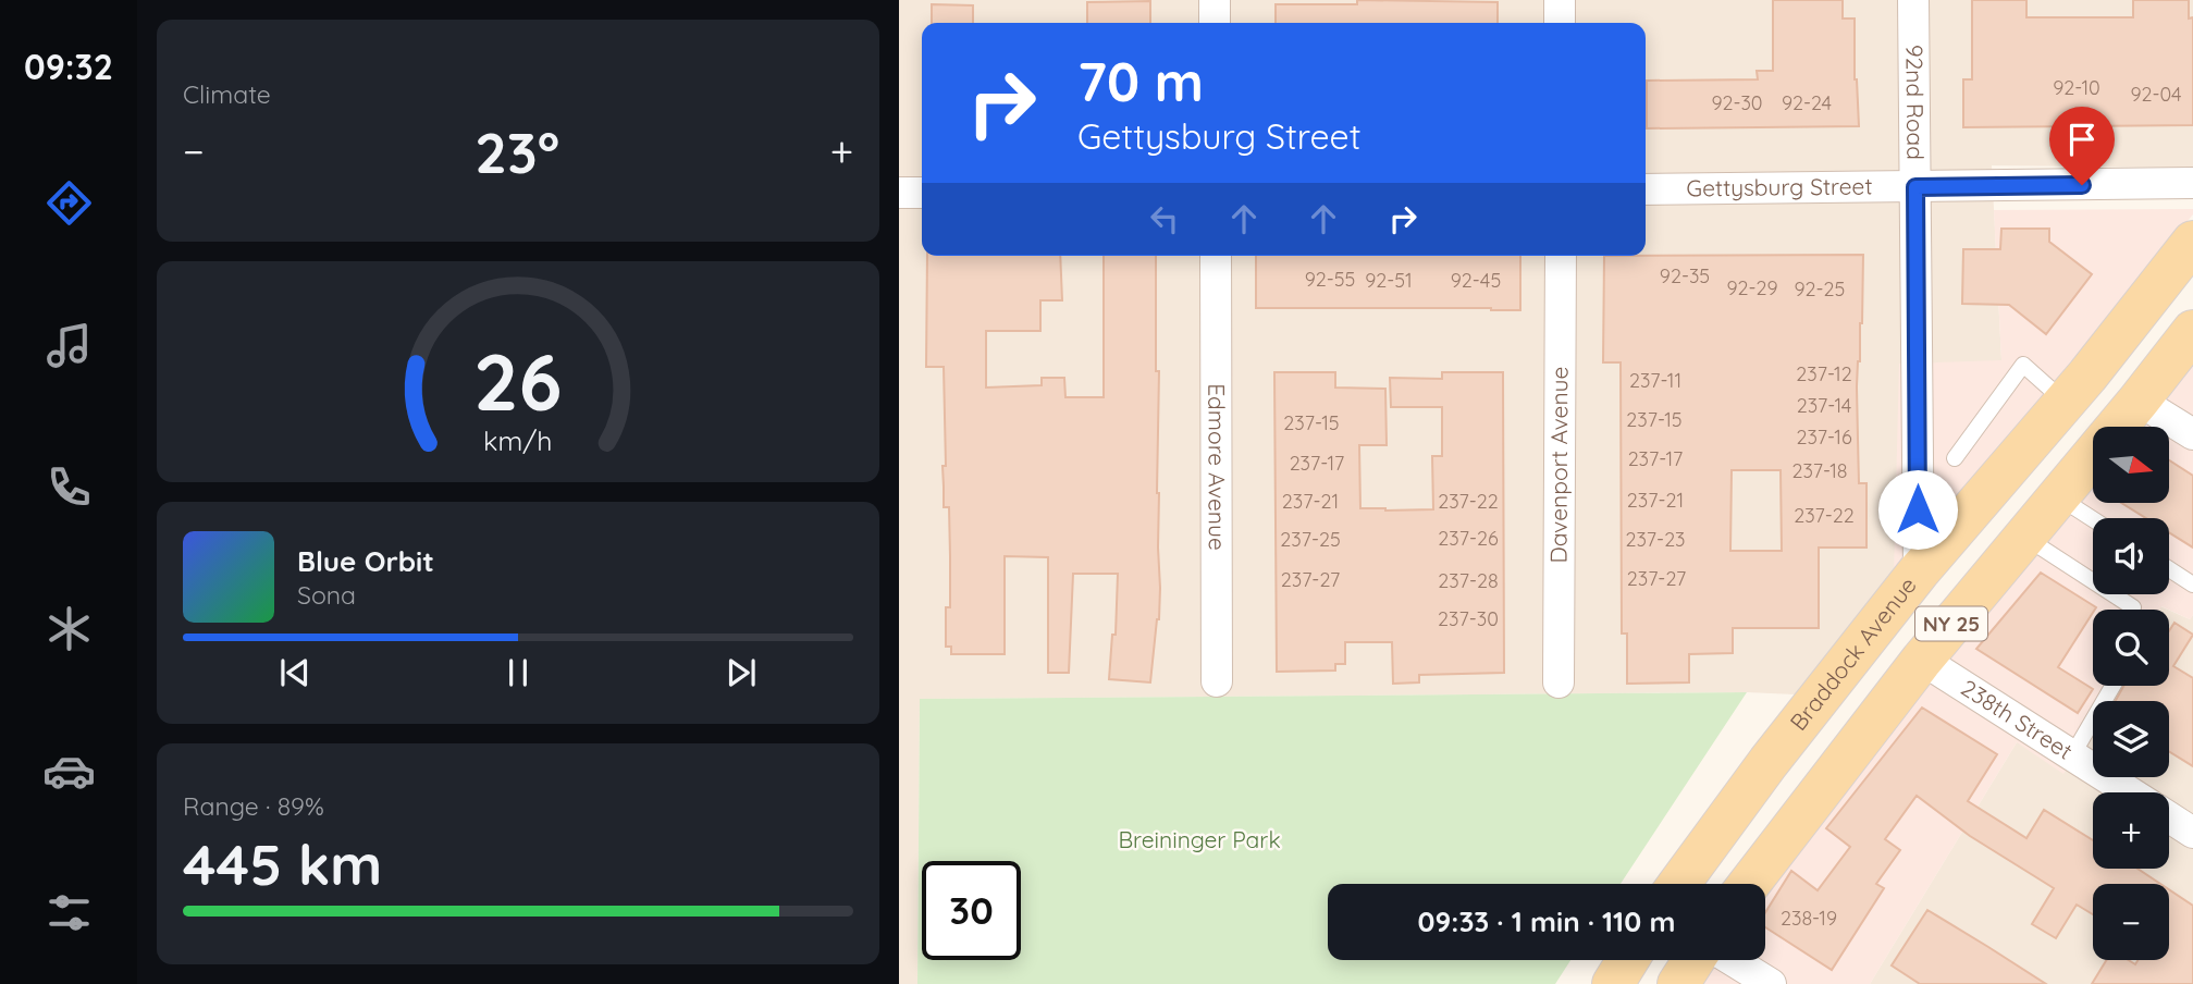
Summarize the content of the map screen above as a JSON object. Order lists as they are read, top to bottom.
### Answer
{
  "streets": {
    "main road": ["NY 25", "Braddock Avenue"],
    "street": [
      "92nd Road",
      "Gettysburg Street",
      "Edmore Avenue",
      "Davenport Avenue",
      "238th Street"
    ]
  },
  "crossings": [
    ["92nd Road", "Gettysburg Street"],
    ["92nd Road", "Braddock Avenue"],
    ["NY 25", "238th Street"]
  ],
  "parks": ["Breininger Park"],
  "house_numbers": [
    "92-10",
    "92-04",
    "92-30",
    "92-24",
    "92-35",
    "92-55",
    "92-51",
    "92-45",
    "92-29",
    "92-25",
    "237-12",
    "237-11",
    "237-14",
    "237-15",
    "237-15",
    "237-16",
    "237-17",
    "237-17",
    "237-18",
    "237-21",
    "237-21",
    "237-22",
    "237-22",
    "237-26",
    "237-25",
    "237-23",
    "237-27",
    "237-27",
    "237-28",
    "237-30",
    "238-19"
  ],
  "north": "right",
  "page": {
    "tabs": "09:32",
    "tile": [
      "Climate",
      ["Range · 89%", "445 km"]
    ],
    "turn": ["70 m", "Gettysburg Street"],
    "heat": ["−", "23°", "+"],
    "map_buttons": ["+", "−"],
    "song": ["Blue Orbit", "Sona"],
    "limit": "30",
    "trip": "09:33 · 1 min · 110 m",
    "gauge": ["26", "km/h"]
  }
}
